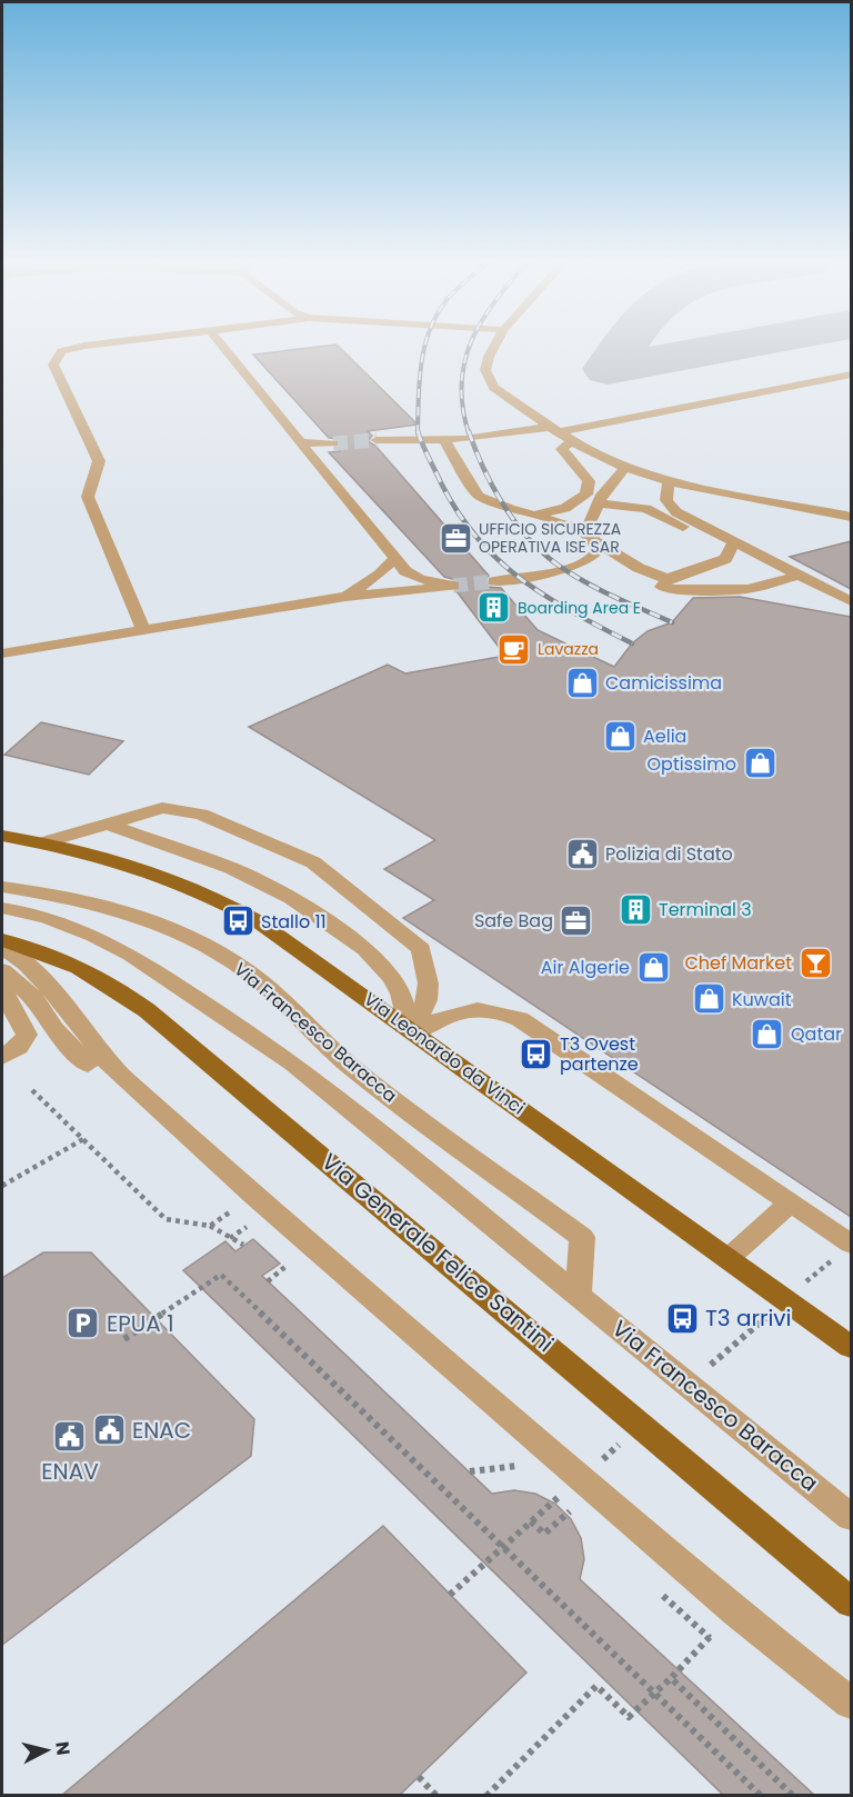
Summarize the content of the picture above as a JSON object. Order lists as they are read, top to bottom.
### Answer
{
  "streets": {
    "main road": ["Via Leonardo da Vinci", "Via Generale Felice Santini"],
    "lane": ["Via Francesco Baracca"]
  },
  "places": {
    "office": ["UFFICIO SICUREZZA OPERATIVA ISE SAR", "Safe Bag"],
    "building": ["Boarding Area E", "Terminal 3"],
    "cafe": ["Lavazza"],
    "shop": [
      "Camicissima",
      "Aelia",
      "Optissimo",
      "Air Algerie",
      "Kuwait",
      "Qatar"
    ],
    "public building": ["Polizia di Stato", "ENAC", "ENAV"],
    "bus stop": ["Stallo 11", "T3 Ovest partenze", "T3 arrivi"],
    "bar": ["Chef Market"],
    "parking": ["EPUA 1"]
  },
  "north": "right"
}
